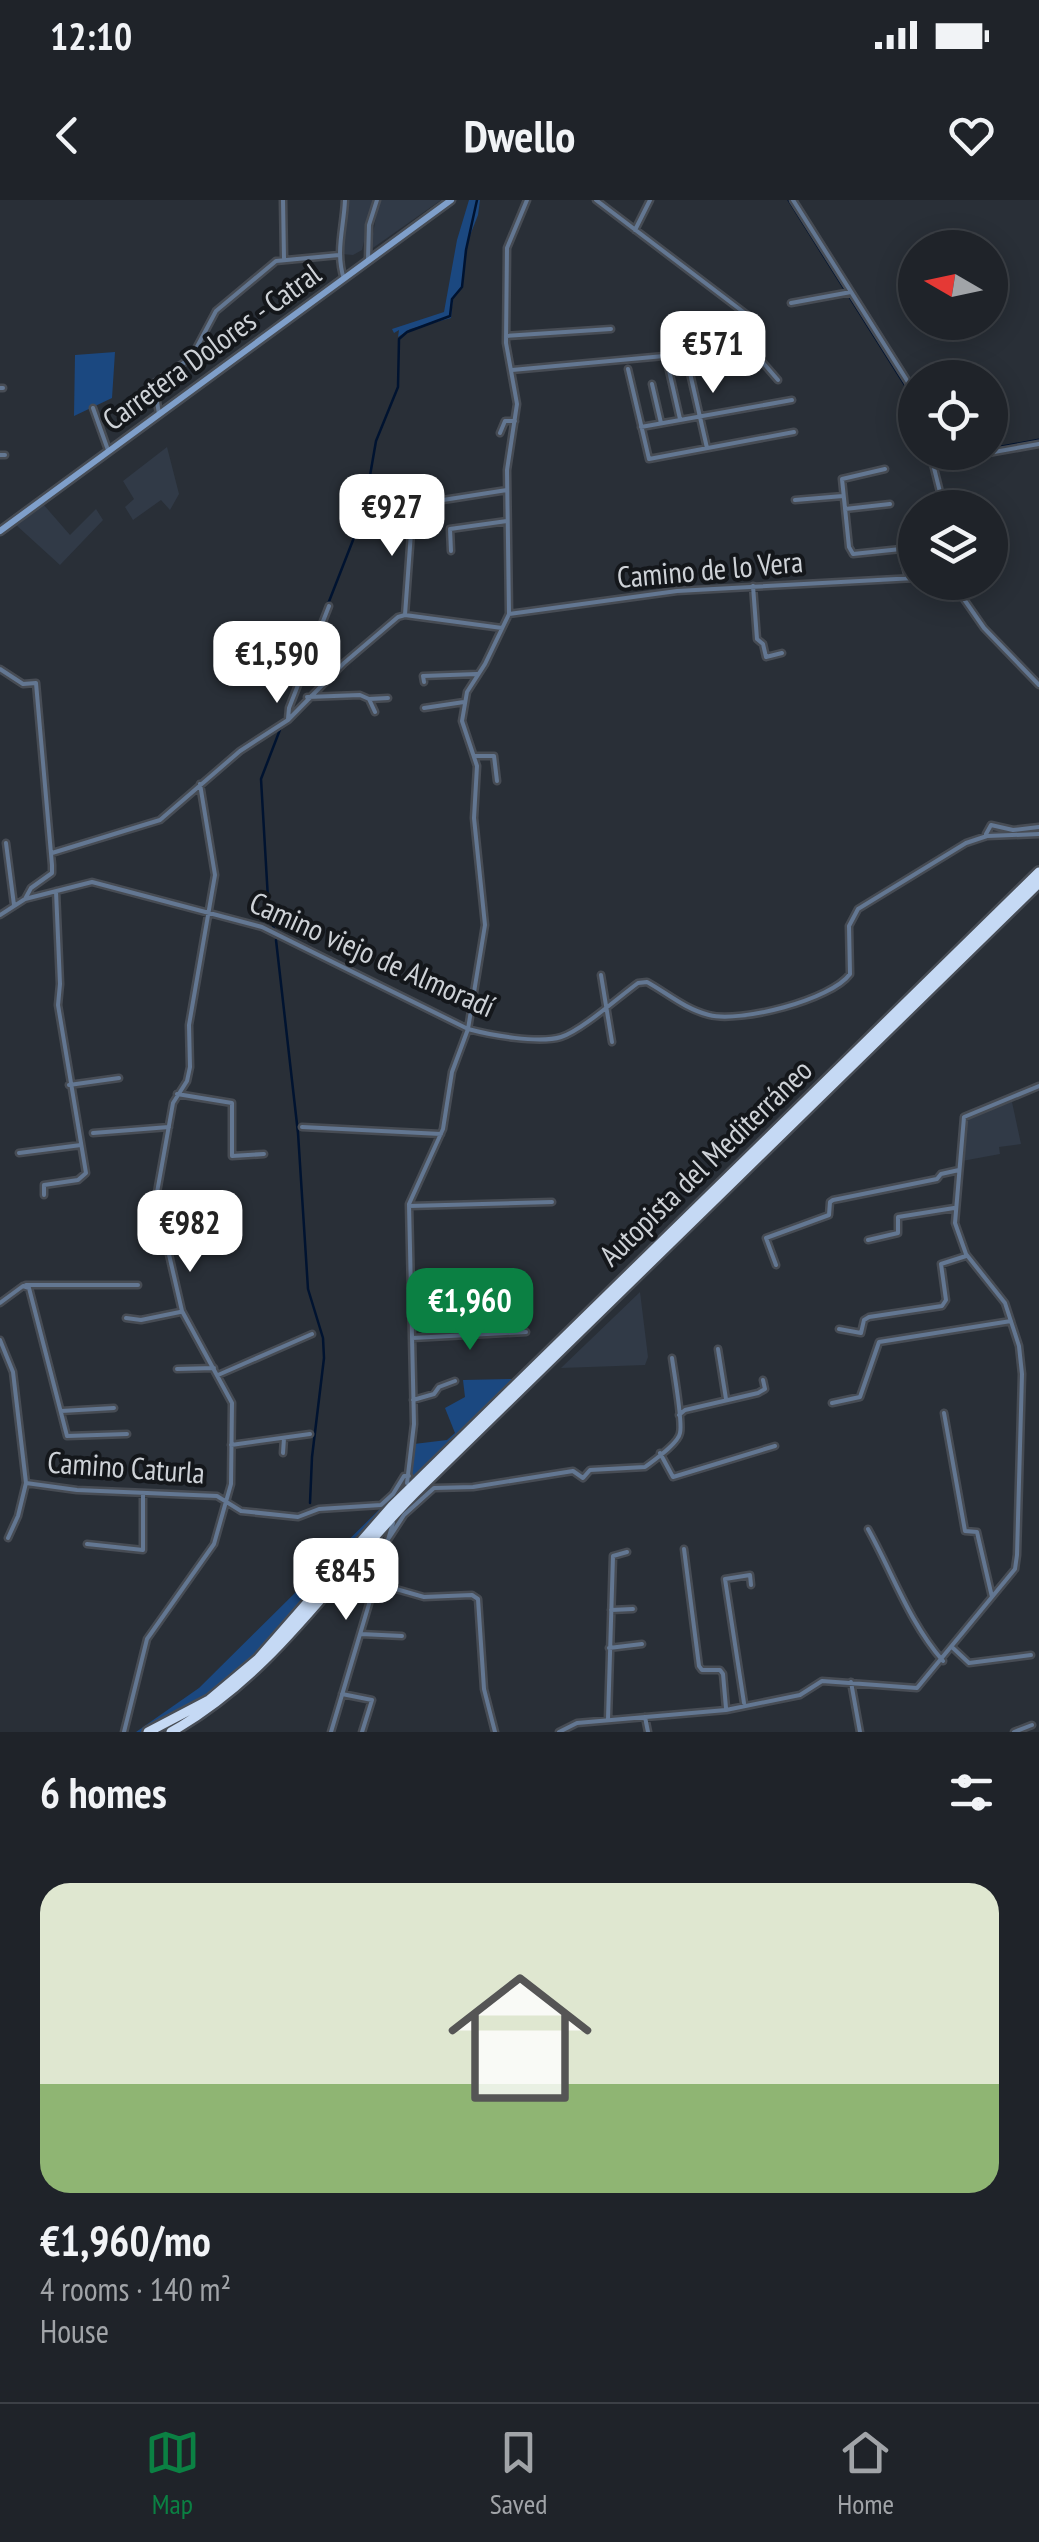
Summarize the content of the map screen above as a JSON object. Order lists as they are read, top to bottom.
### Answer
{
  "streets": {
    "highway": ["Autopista del Mediterráneo"],
    "street": [
      "Carretera Dolores - Catral",
      "Camino de lo Vera",
      "Camino viejo de Almoradí",
      "Camino Caturla"
    ]
  },
  "north": "left",
  "page": {
    "status": "12:10",
    "header": "Dwello",
    "price": [
      "€571",
      "€927",
      "€1,590",
      "€982",
      "€1,960",
      "€845"
    ],
    "heading": "6 homes",
    "list": [
      {
        "name": "€1,960/mo",
        "note": "4 rooms · 140 m² · House"
      }
    ],
    "tabs": ["Map", "Saved", "Home"]
  }
}
